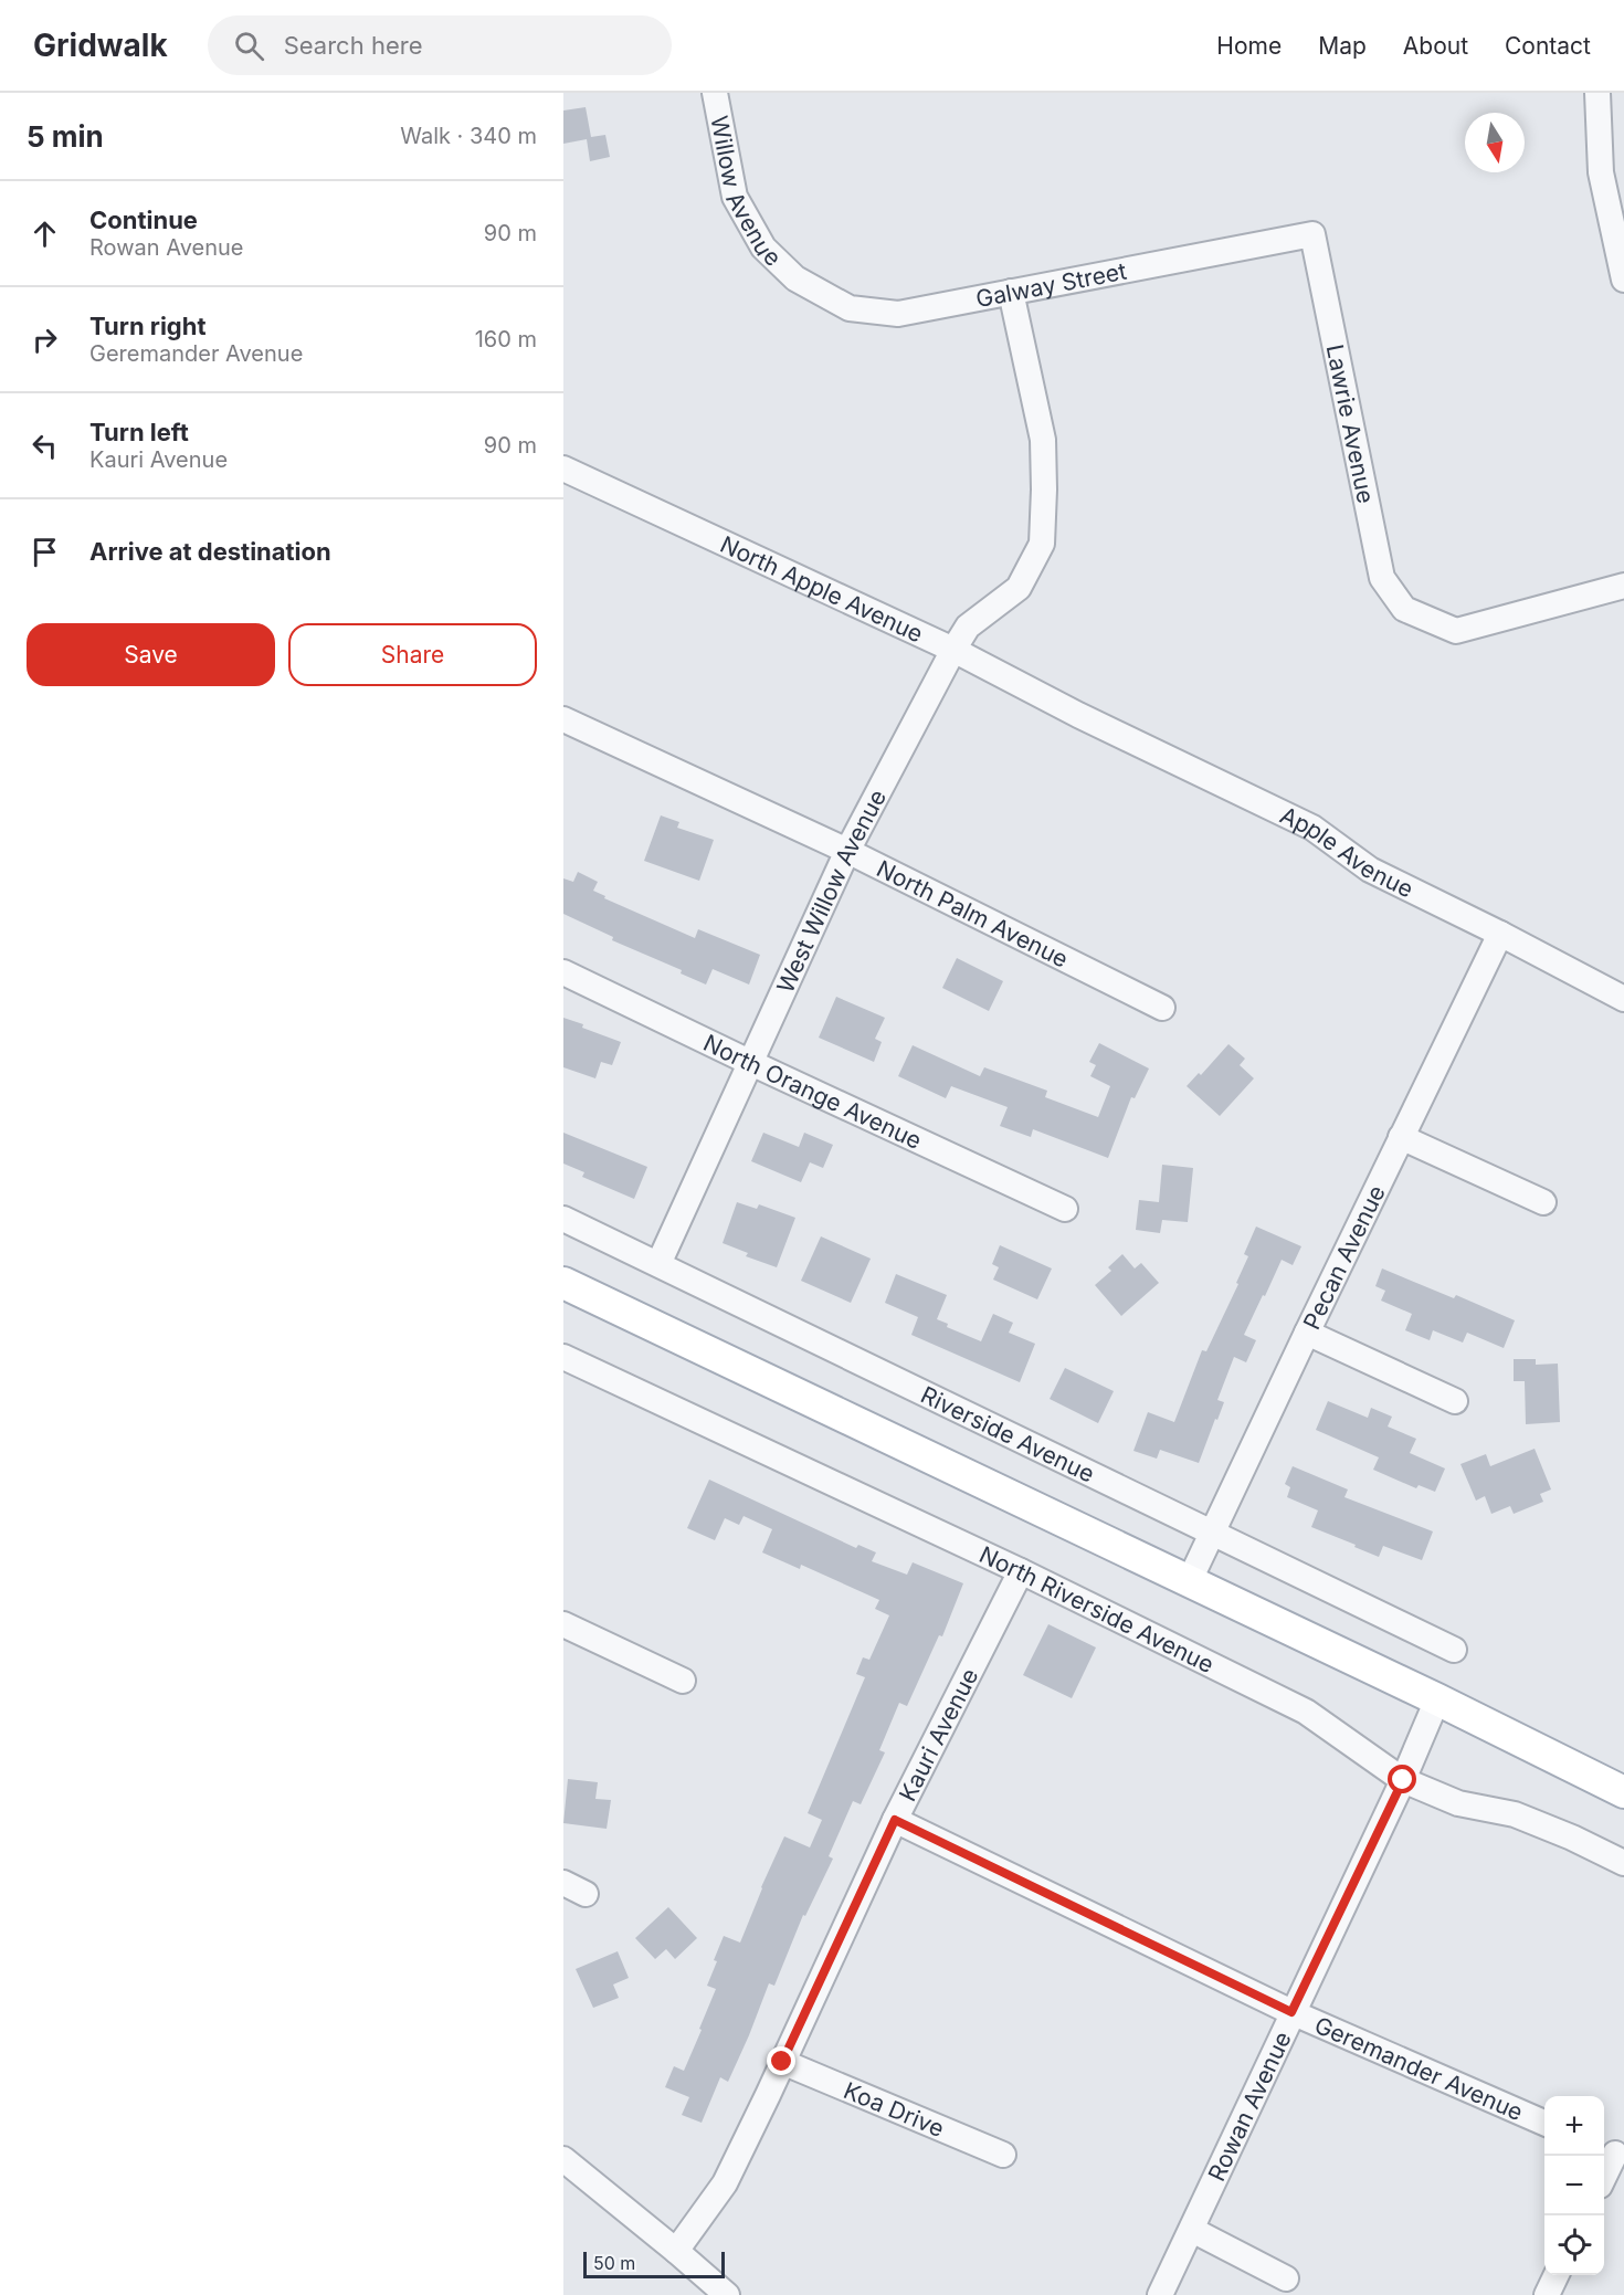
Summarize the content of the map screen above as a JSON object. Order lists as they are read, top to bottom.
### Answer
{
  "streets": {
    "street": [
      "Willow Avenue",
      "Galway Street",
      "Lawrie Avenue",
      "North Apple Avenue",
      "Apple Avenue",
      "West Willow Avenue",
      "North Palm Avenue",
      "North Orange Avenue",
      "Pecan Avenue",
      "Riverside Avenue",
      "North Riverside Avenue",
      "Kauri Avenue",
      "Geremander Avenue",
      "Rowan Avenue",
      "Koa Drive"
    ]
  },
  "crossings": [
    ["Willow Avenue", "Galway Street"],
    ["Galway Street", "Lawrie Avenue"],
    ["Galway Street", "West Willow Avenue"],
    ["North Apple Avenue", "Apple Avenue"],
    ["North Apple Avenue", "West Willow Avenue"],
    ["Apple Avenue", "Pecan Avenue"],
    ["West Willow Avenue", "North Palm Avenue"],
    ["West Willow Avenue", "North Orange Avenue"],
    ["West Willow Avenue", "Riverside Avenue"],
    ["Pecan Avenue", "Riverside Avenue"],
    ["North Riverside Avenue", "Kauri Avenue"],
    ["North Riverside Avenue", "Rowan Avenue"],
    ["Kauri Avenue", "Geremander Avenue"],
    ["Kauri Avenue", "Koa Drive"],
    ["Geremander Avenue", "Rowan Avenue"]
  ],
  "scale_bar": "50 m",
  "north": "bottom",
  "page": {
    "header": "Gridwalk",
    "search": "Search here",
    "nav": [
      "Home",
      "Map",
      "About",
      "Contact"
    ],
    "heading": ["5 min", "Walk · 340 m"],
    "list": [
      ["Continue", "Rowan Avenue", "90 m"],
      ["Turn right", "Geremander Avenue", "160 m"],
      ["Turn left", "Kauri Avenue", "90 m"],
      "Arrive at destination"
    ],
    "buttons": ["Save", "Share"],
    "map_buttons": ["+", "−"],
    "scale": "50 m"
  }
}
